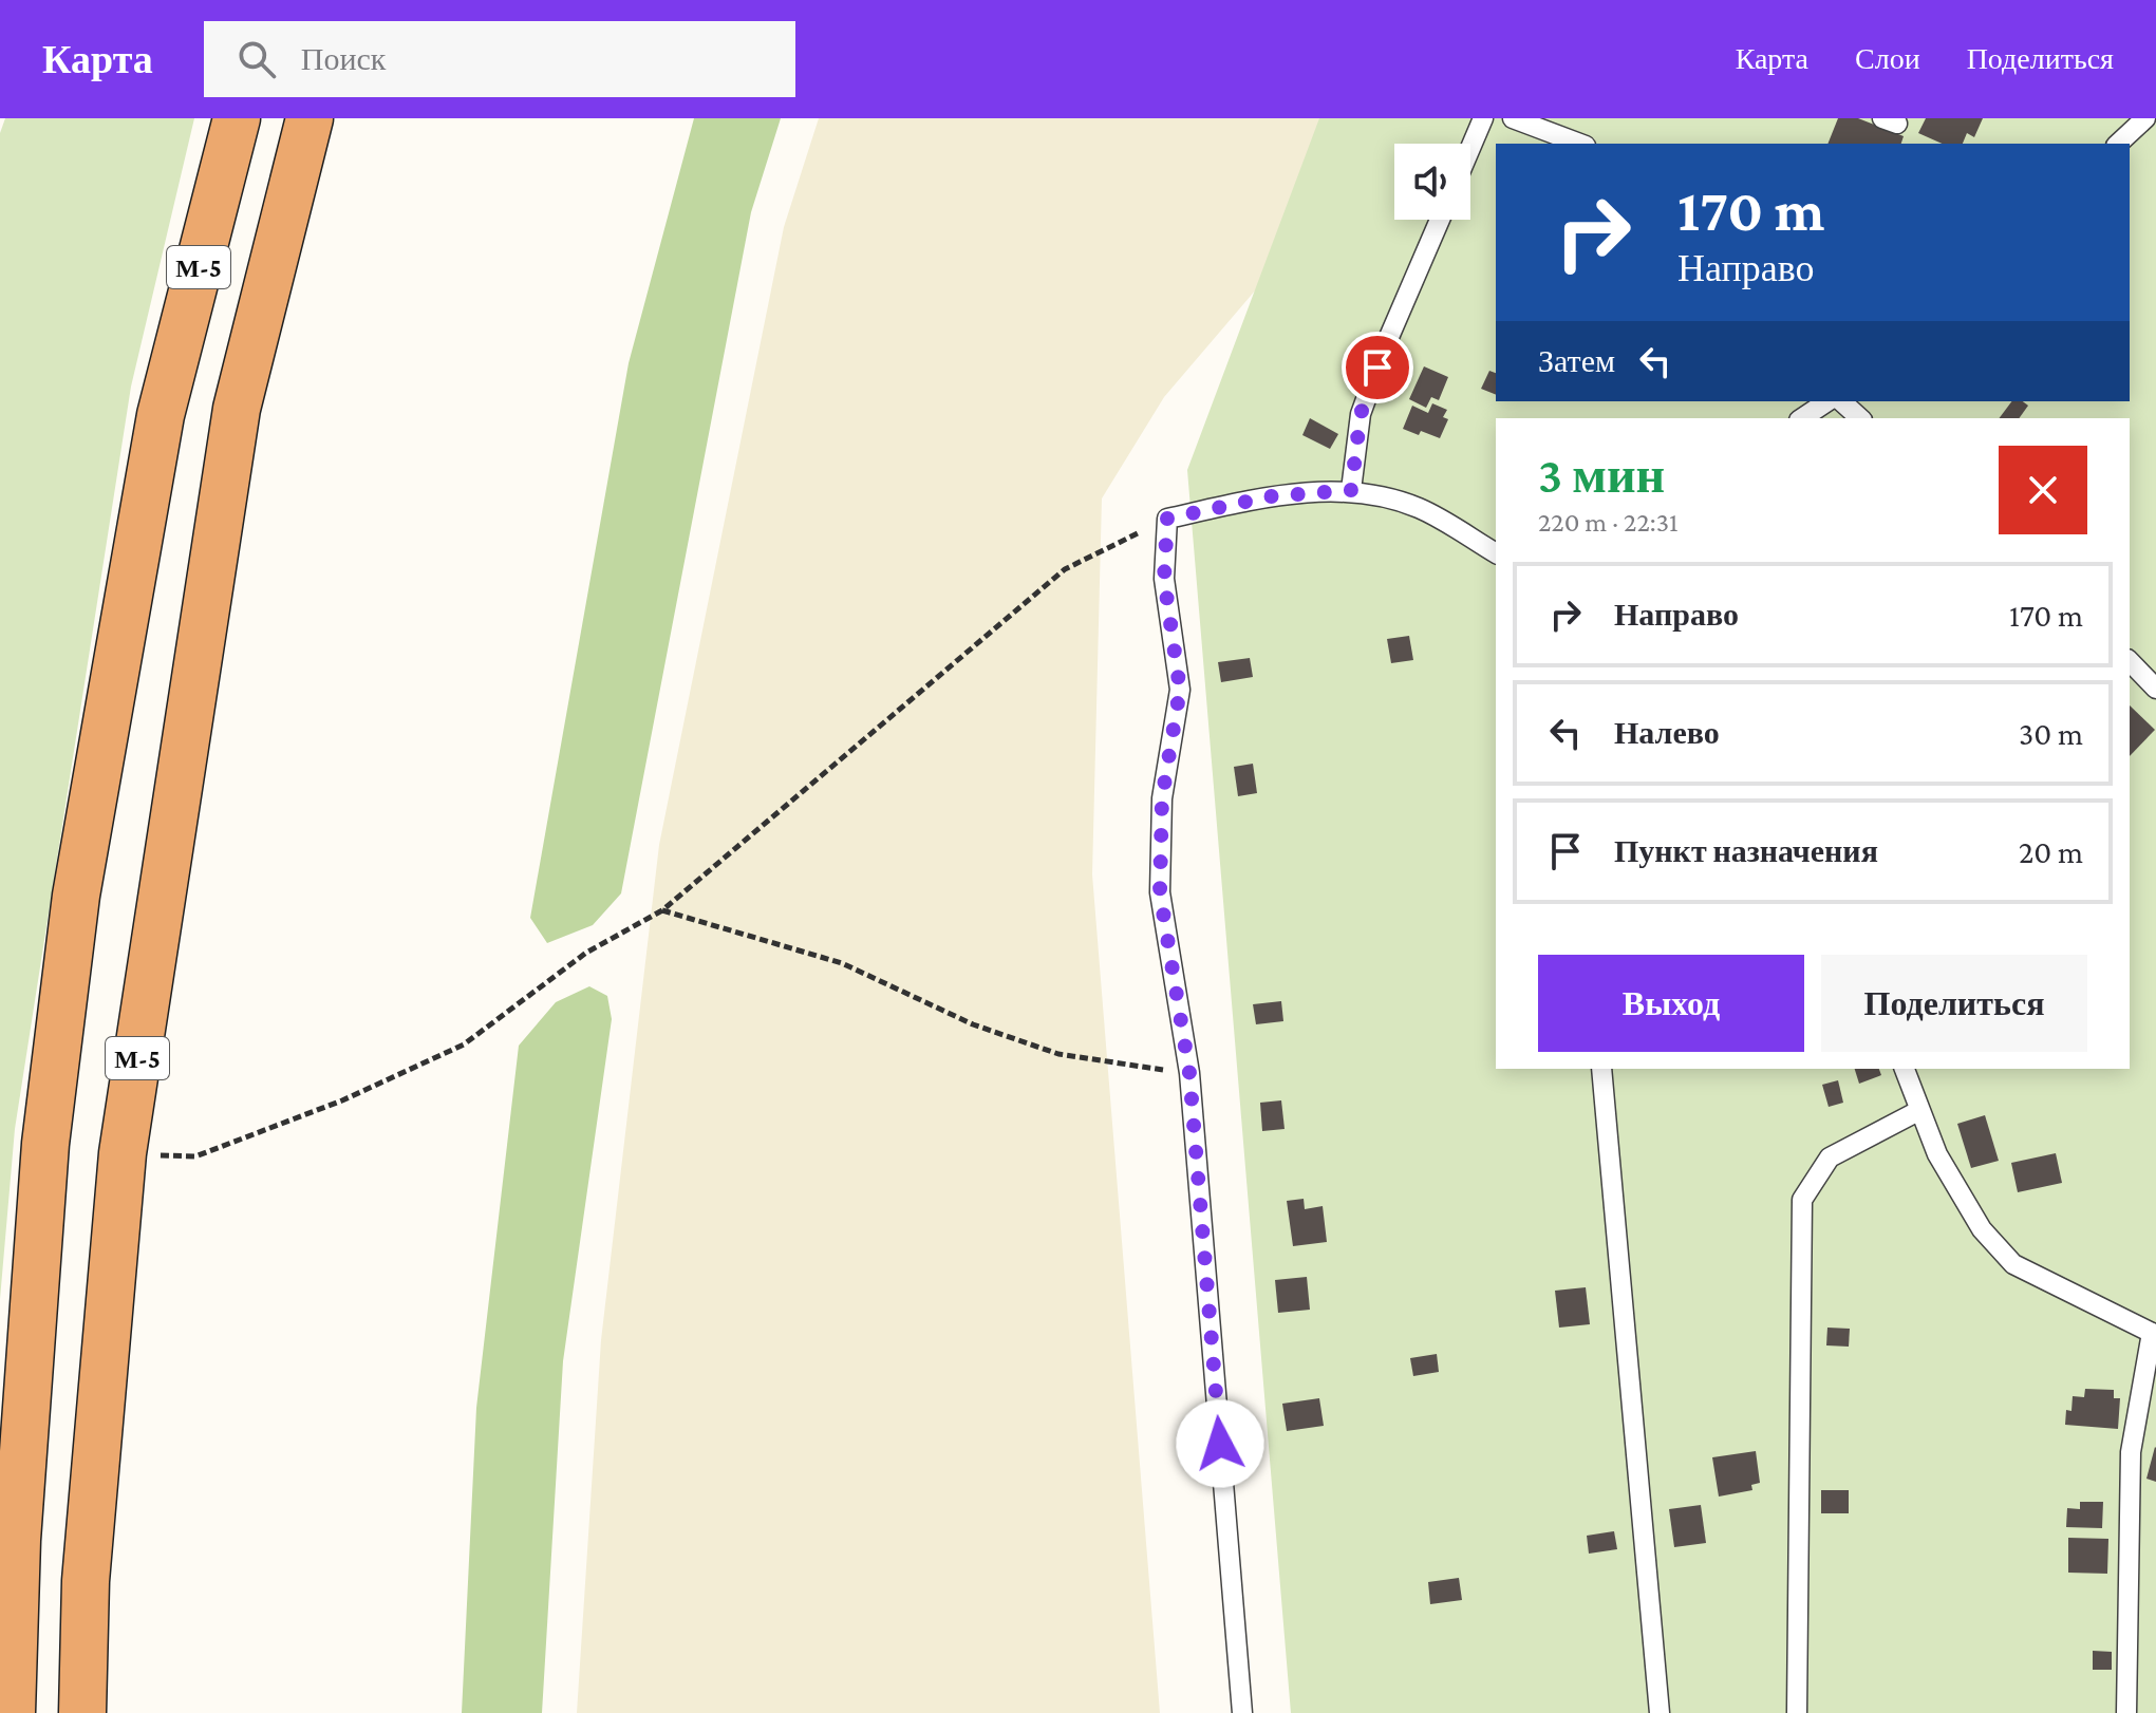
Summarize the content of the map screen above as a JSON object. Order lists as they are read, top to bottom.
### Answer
{
  "streets": {
    "highway": ["М-5"]
  },
  "page": {
    "header": "Карта",
    "search": "Поиск",
    "nav": ["Карта", "Слои", "Поделиться"],
    "turn": ["170 m", "Направо"],
    "then": "Затем",
    "heading": ["3 мин", "220 m · 22:31"],
    "list": [
      {
        "name": "Направо",
        "value": "170 m"
      },
      {
        "name": "Налево",
        "value": "30 m"
      },
      {
        "name": "Пункт назначения",
        "value": "20 m"
      }
    ],
    "buttons": ["Выход", "Поделиться"]
  }
}
